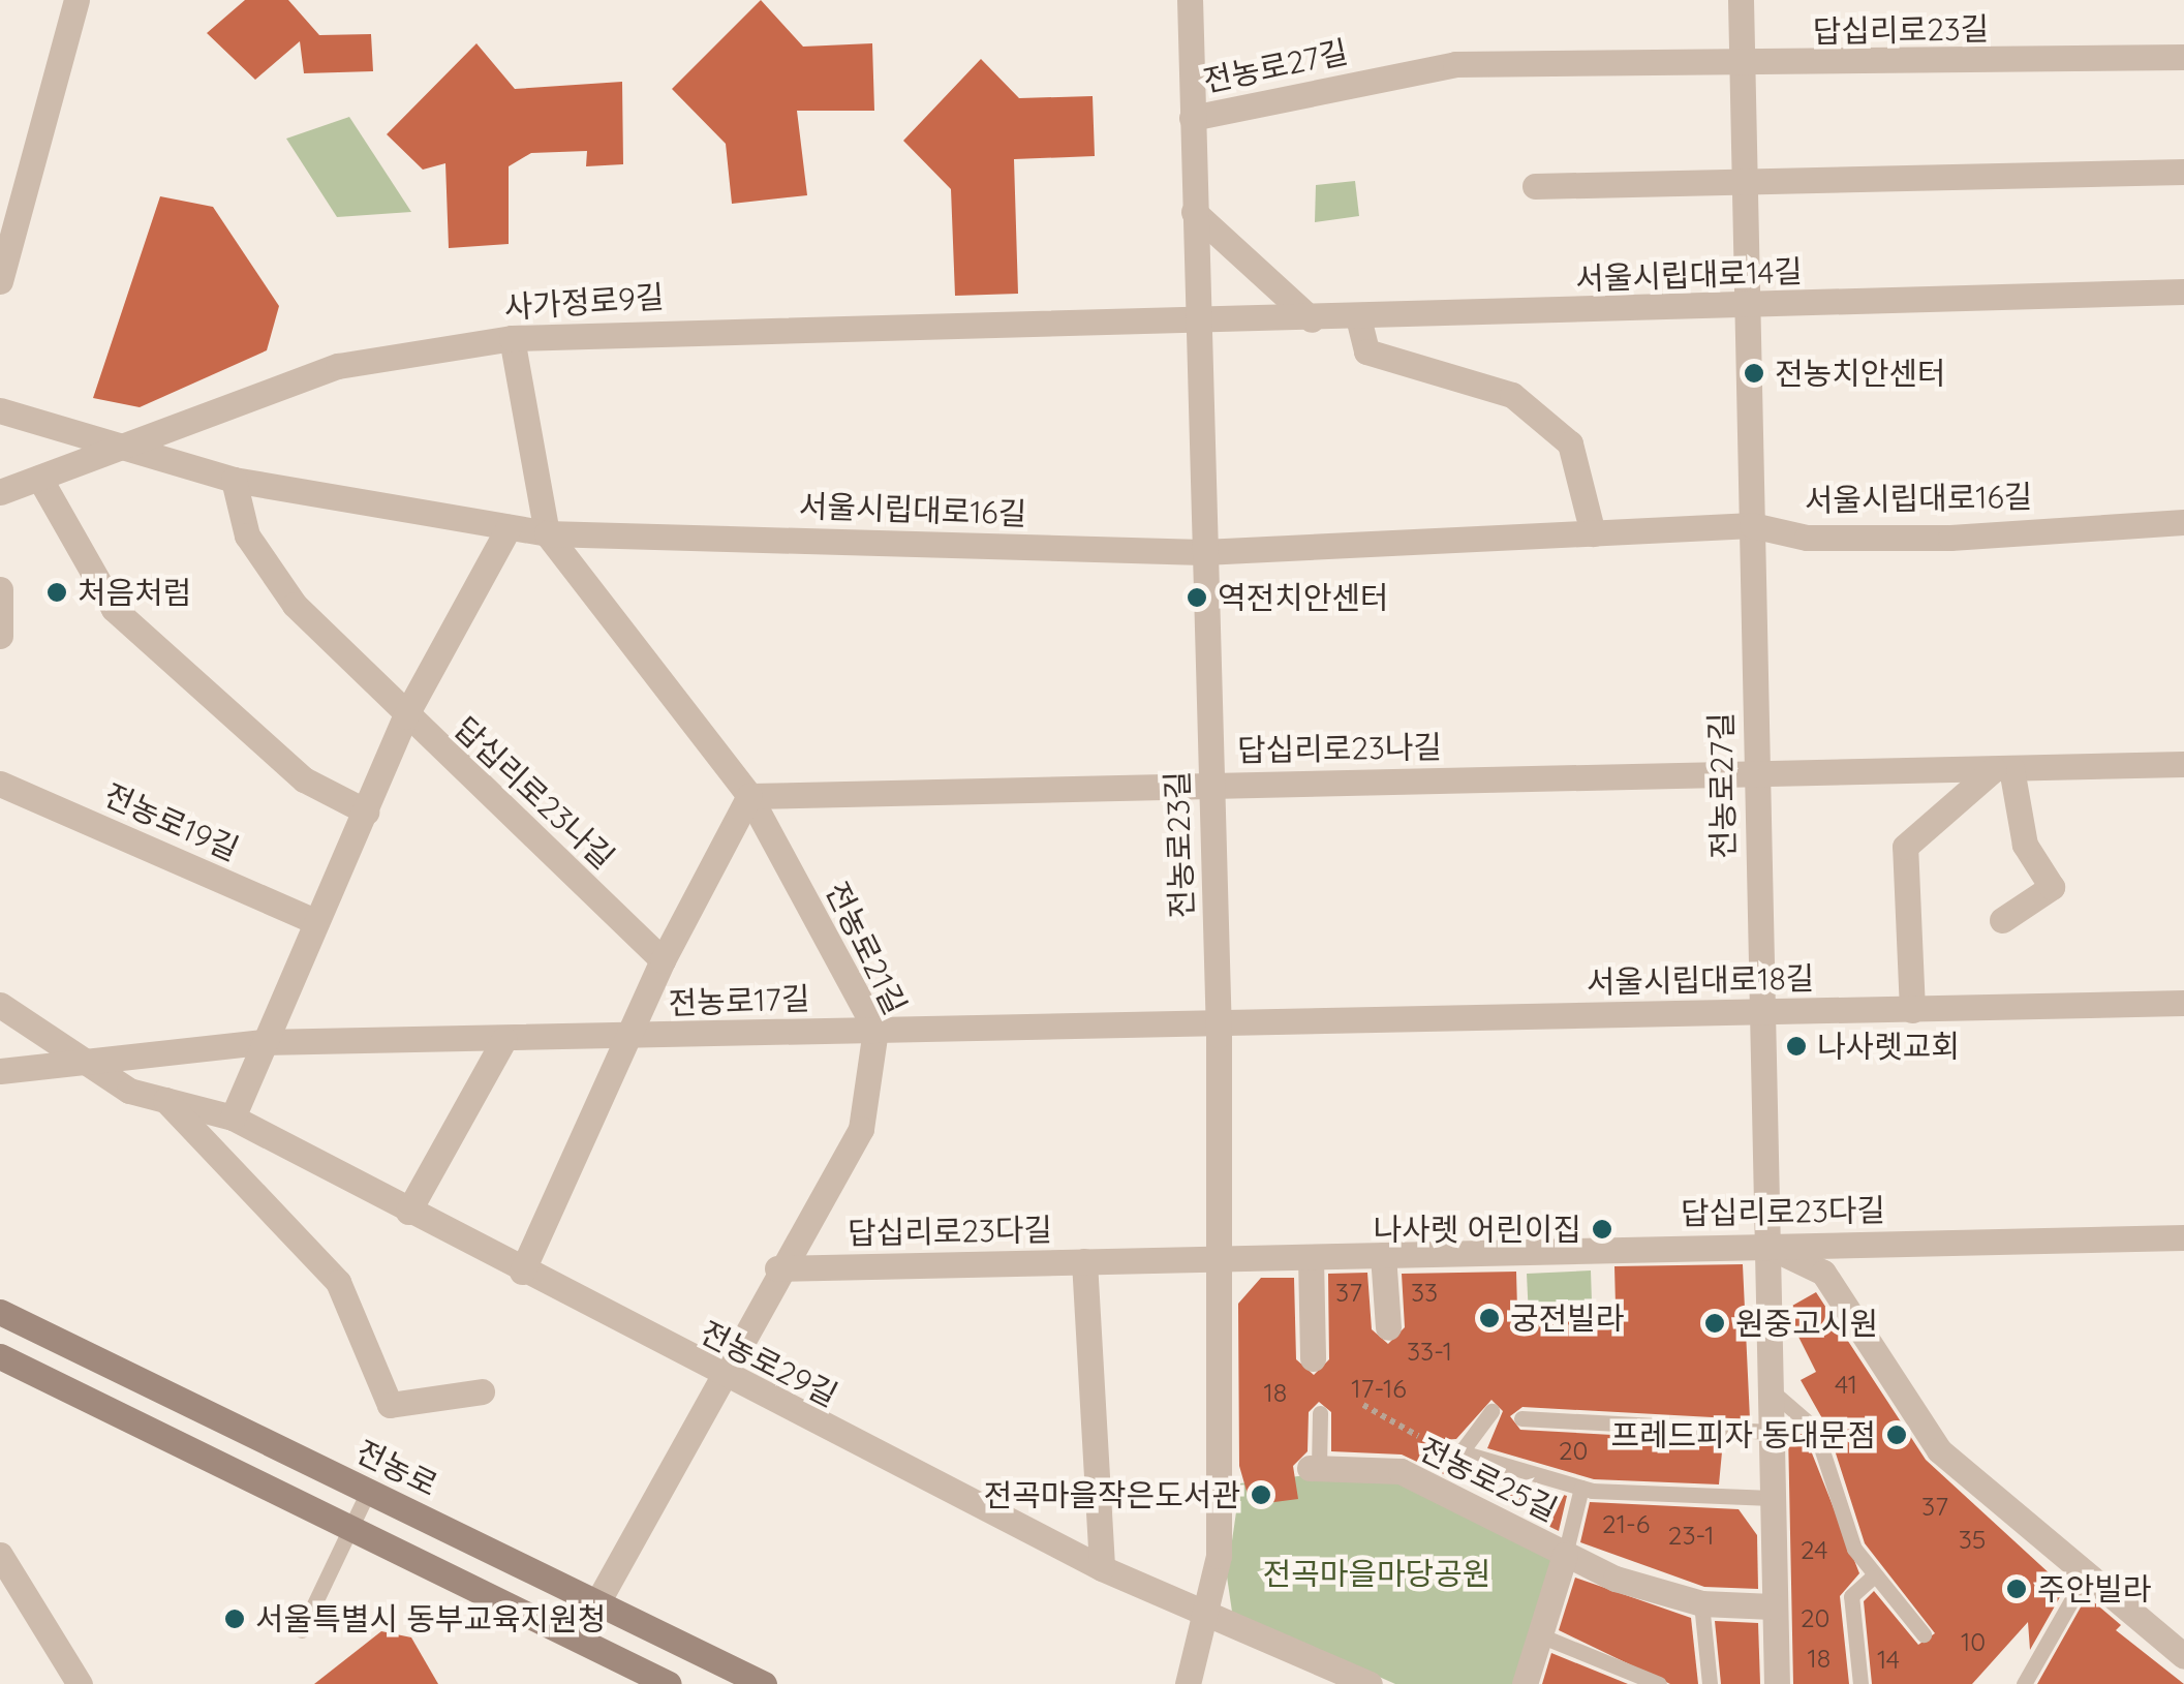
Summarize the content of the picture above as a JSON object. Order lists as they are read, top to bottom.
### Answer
{
  "streets": {
    "main road": ["전농로"],
    "street": [
      "답십리로23길",
      "전농로27길",
      "서울시립대로14길",
      "사가정로9길",
      "서울시립대로16길",
      "답십리로23나길",
      "전농로19길",
      "전농로23길",
      "전농로21길",
      "서울시립대로18길",
      "전농로17길",
      "답십리로23다길",
      "전농로29길",
      "전농로25길"
    ]
  },
  "crossings": [
    ["답십리로23길", "전농로27길"],
    ["전농로27길", "서울시립대로14길"],
    ["전농로27길", "서울시립대로16길"],
    ["전농로27길", "답십리로23나길"],
    ["전농로27길", "전농로23길"],
    ["전농로27길", "서울시립대로18길"],
    ["전농로27길", "답십리로23다길"],
    ["전농로27길", "전농로25길"],
    ["서울시립대로14길", "사가정로9길"],
    ["서울시립대로14길", "전농로23길"],
    ["사가정로9길", "서울시립대로16길"],
    ["사가정로9길", "전농로23길"],
    ["사가정로9길", "전농로21길"],
    ["서울시립대로16길", "전농로23길"],
    ["서울시립대로16길", "전농로21길"],
    ["답십리로23나길", "전농로23길"],
    ["답십리로23나길", "전농로21길"],
    ["전농로23길", "서울시립대로18길"],
    ["전농로23길", "전농로17길"],
    ["전농로23길", "답십리로23다길"],
    ["전농로23길", "전농로29길"],
    ["전농로21길", "전농로17길"],
    ["전농로21길", "답십리로23다길"],
    ["전농로21길", "전농로29길"],
    ["전농로21길", "전농로"],
    ["서울시립대로18길", "전농로17길"],
    ["전농로17길", "전농로29길"]
  ],
  "parks": ["전곡마을마당공원"],
  "places": [
    "전농치안센터",
    "처음처럼",
    "역전치안센터",
    "나사렛교회",
    "나사렛 어린이집",
    "궁전빌라",
    "원중고시원",
    "프레드피자 동대문점",
    "전곡마을작은도서관",
    "주안빌라",
    "서울특별시 동부교육지원청"
  ],
  "house_numbers": [
    "37",
    "33",
    "33-1",
    "41",
    "17-16",
    "18",
    "20",
    "37",
    "21-6",
    "23-1",
    "35",
    "24",
    "20",
    "10",
    "18",
    "14"
  ]
}
